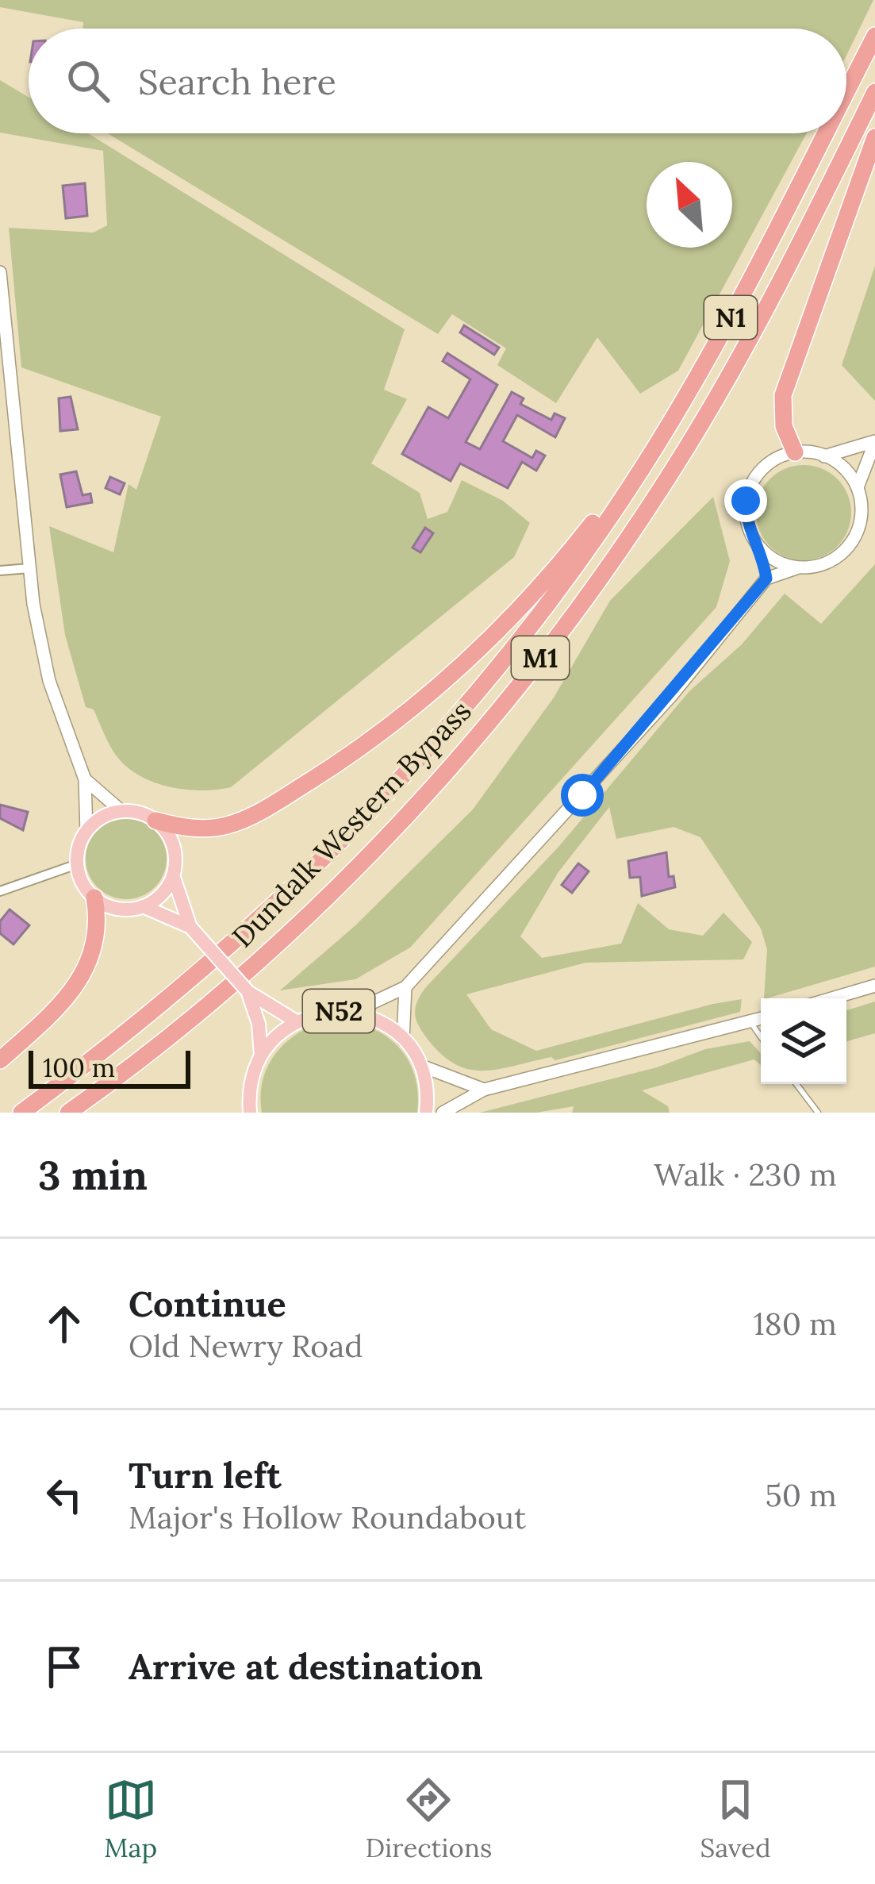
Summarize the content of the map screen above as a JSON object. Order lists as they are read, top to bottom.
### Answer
{
  "streets": {
    "highway": ["N1", "M1", "Dundalk Western Bypass"],
    "main road": ["N52"]
  },
  "crossings": [
    ["N1", "Dundalk Western Bypass"]
  ],
  "scale_bar": "100 m",
  "north": "top left",
  "page": {
    "search": "Search here",
    "scale": "100 m",
    "heading": ["3 min", "Walk · 230 m"],
    "list": [
      ["Continue", "Old Newry Road", "180 m"],
      ["Turn left", "Major's Hollow Roundabout", "50 m"],
      "Arrive at destination"
    ],
    "nav": ["Map", "Directions", "Saved"]
  }
}
